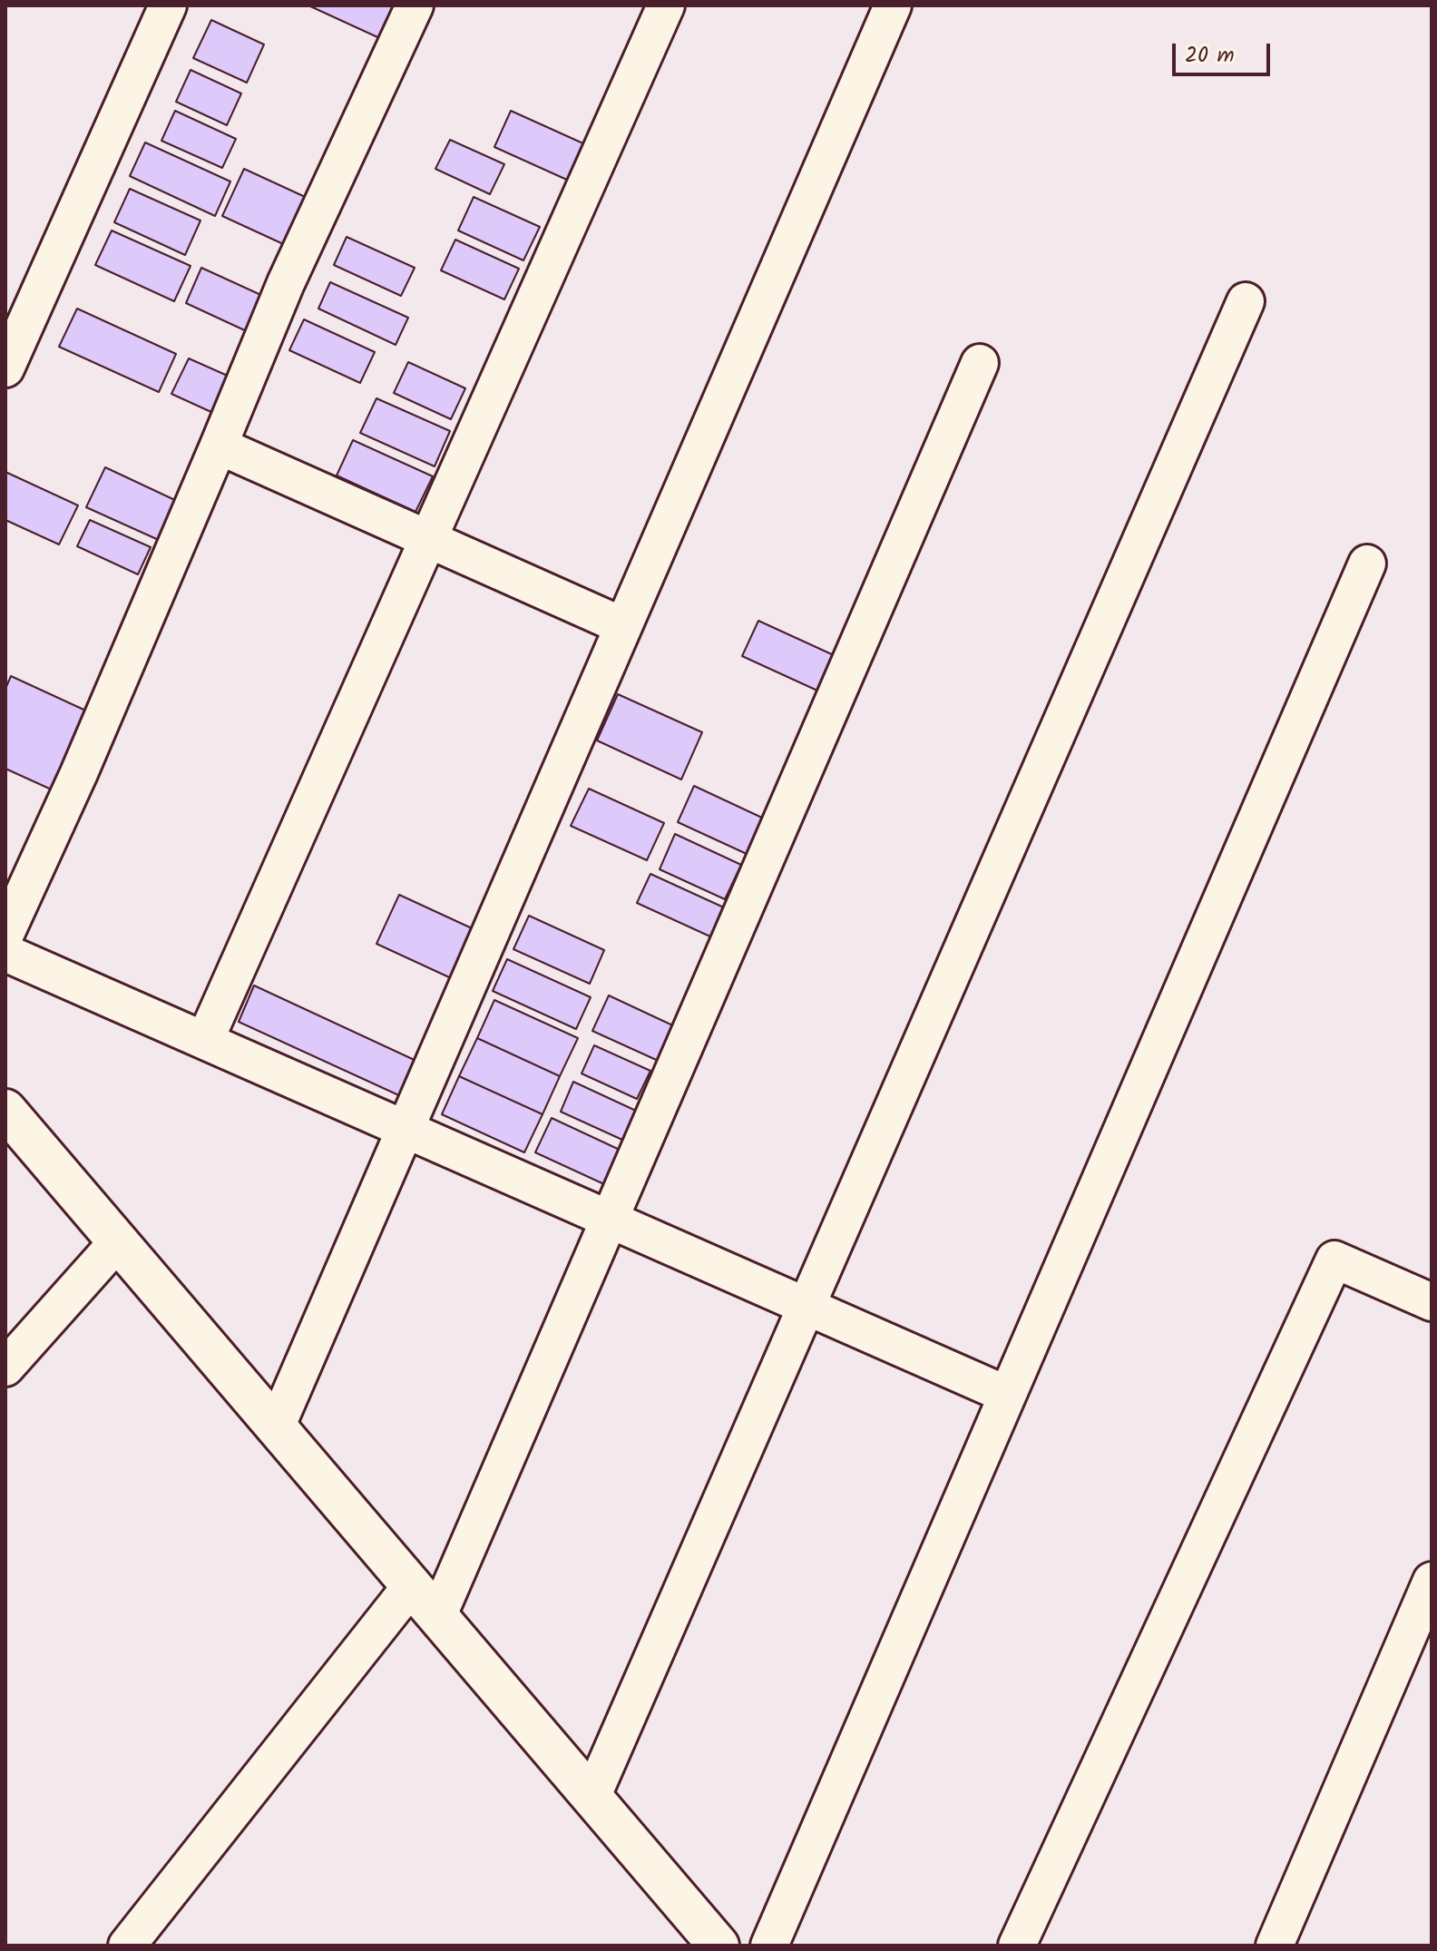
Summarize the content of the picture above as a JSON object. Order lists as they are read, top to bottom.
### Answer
{
  "scale_bar": "20 m"
}
